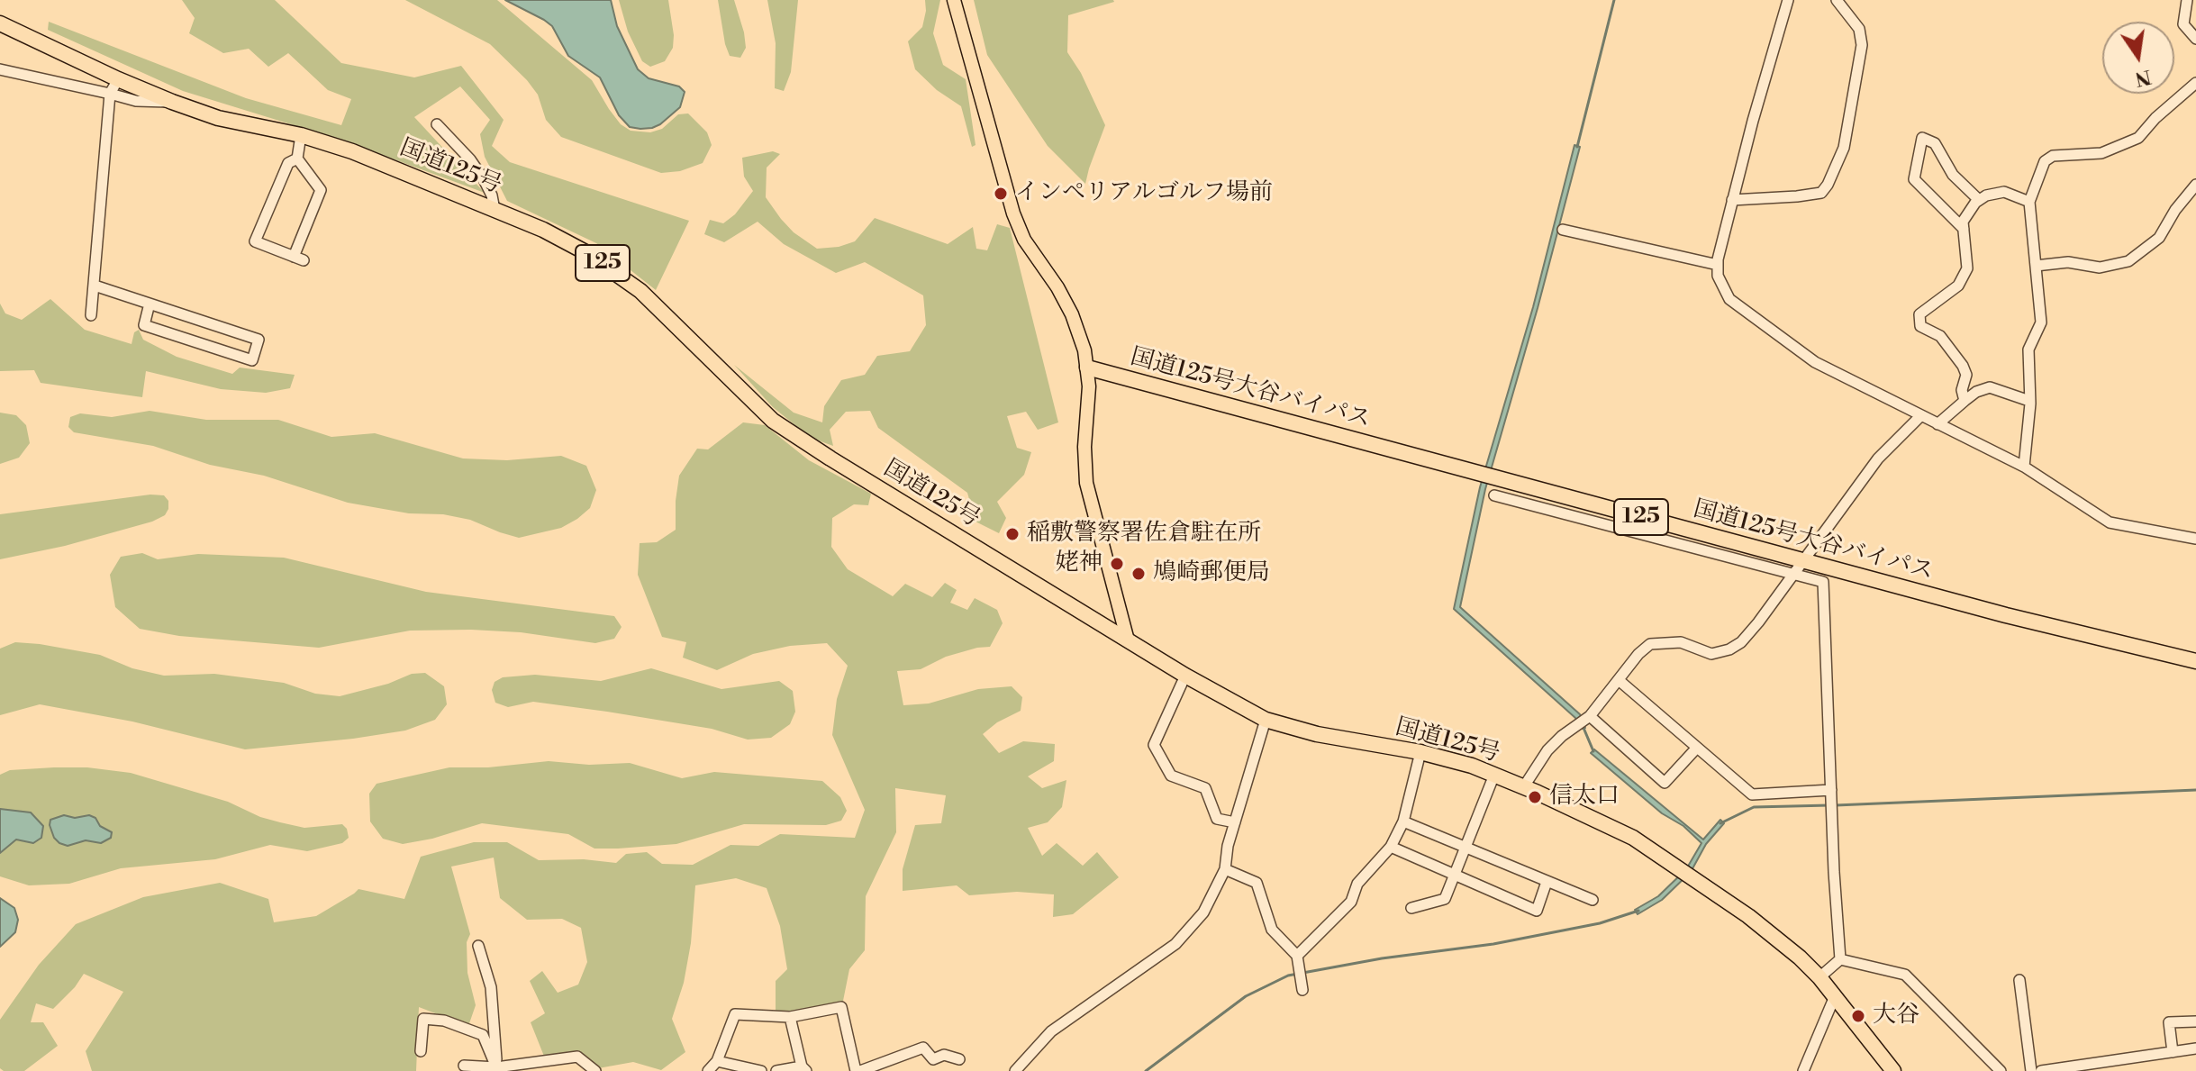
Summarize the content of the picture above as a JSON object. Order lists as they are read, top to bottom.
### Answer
{
  "streets": {
    "highway": ["国道125号", "125", "国道125号大谷バイパス"]
  },
  "places": [
    "インペリアルゴルフ場前",
    "稲敷警察署佐倉駐在所",
    "姥神",
    "鳩崎郵便局",
    "信太口",
    "大谷"
  ],
  "north": "bottom"
}
